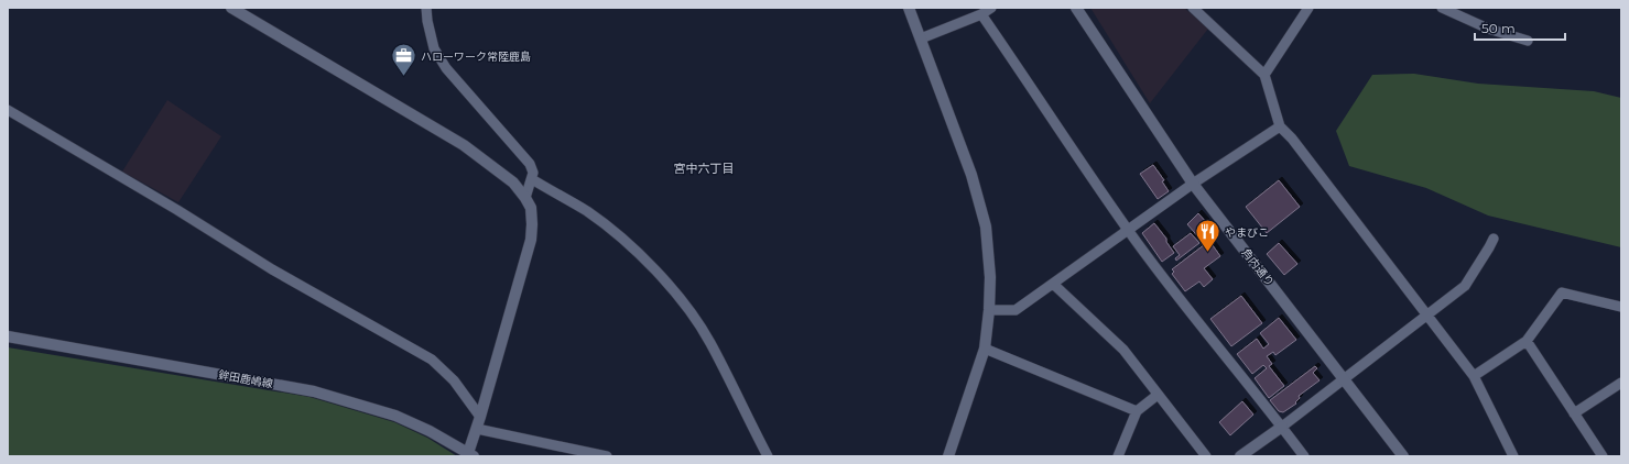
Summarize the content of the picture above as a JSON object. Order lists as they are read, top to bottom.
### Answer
{
  "streets": {
    "street": ["角内通り", "鉾田鹿嶋線"]
  },
  "districts": ["宮中六丁目"],
  "places": {
    "office": ["ハローワーク常陸鹿島"],
    "restaurant": ["やまびこ"]
  },
  "scale_bar": "50 m"
}
